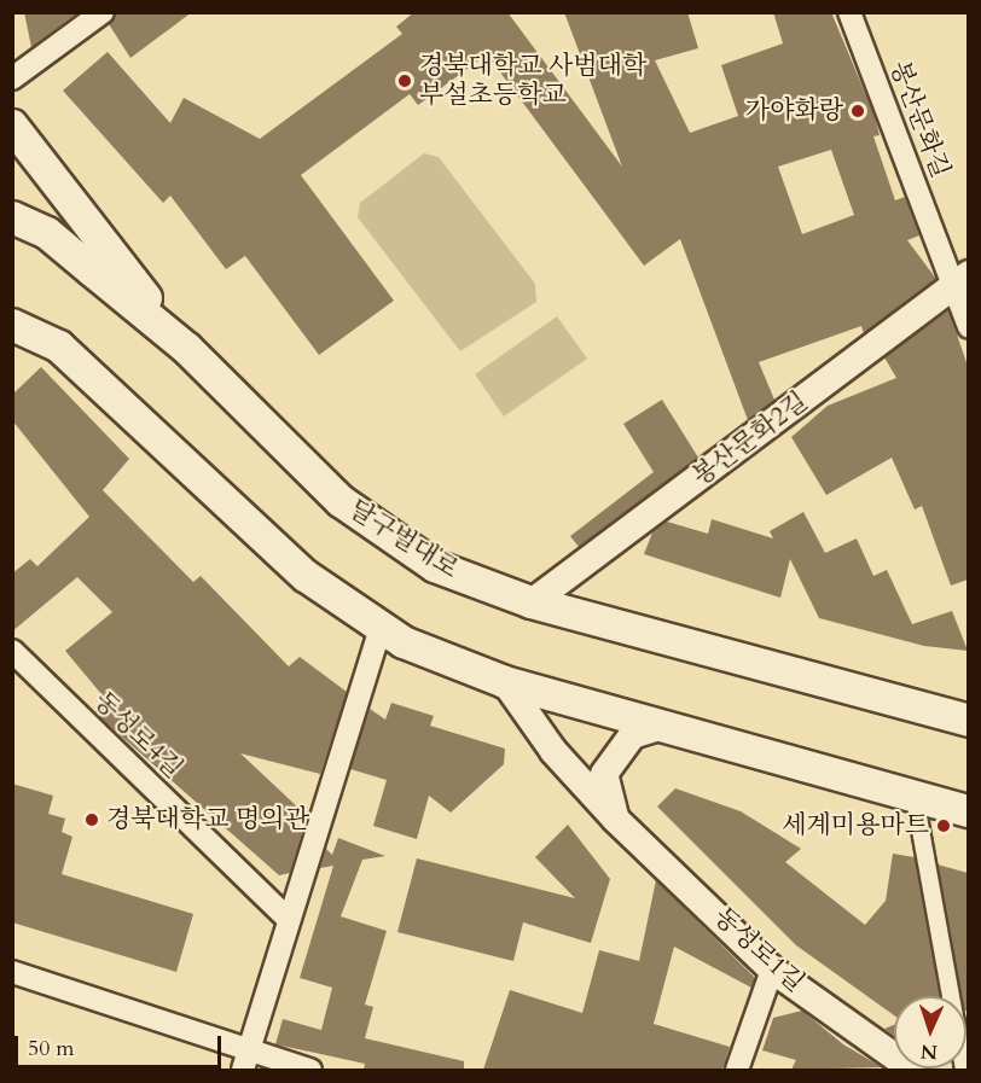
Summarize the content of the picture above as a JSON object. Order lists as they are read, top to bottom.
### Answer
{
  "streets": {
    "main road": ["달구벌대로"],
    "street": [
      "봉산문화길",
      "봉산문화2길",
      "동성로4길",
      "동성로1길"
    ]
  },
  "crossings": [
    ["봉산문화길", "봉산문화2길"],
    ["봉산문화2길", "달구벌대로"]
  ],
  "places": [
    "경북대학교 사범대학 부설초등학교",
    "가야화랑",
    "경북대학교 명의관",
    "세계미용마트"
  ],
  "scale_bar": "50 m",
  "north": "bottom"
}
